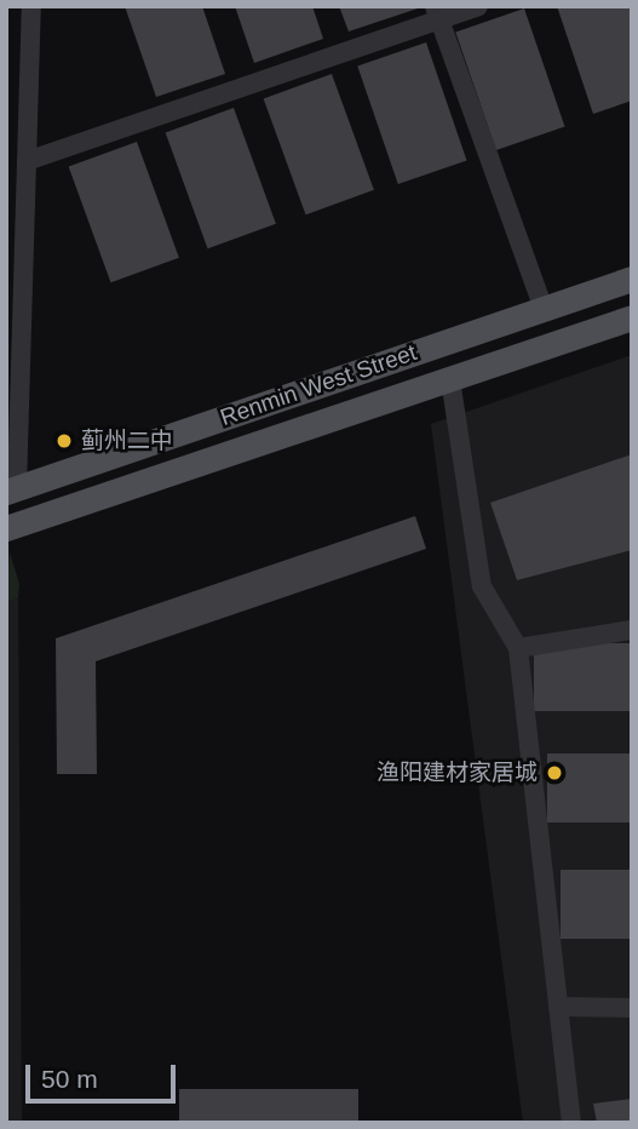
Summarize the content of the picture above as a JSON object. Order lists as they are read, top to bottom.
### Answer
{
  "streets": {
    "main road": ["Renmin West Street"]
  },
  "places": ["蓟州二中", "渔阳建材家居城"],
  "scale_bar": "50 m"
}
